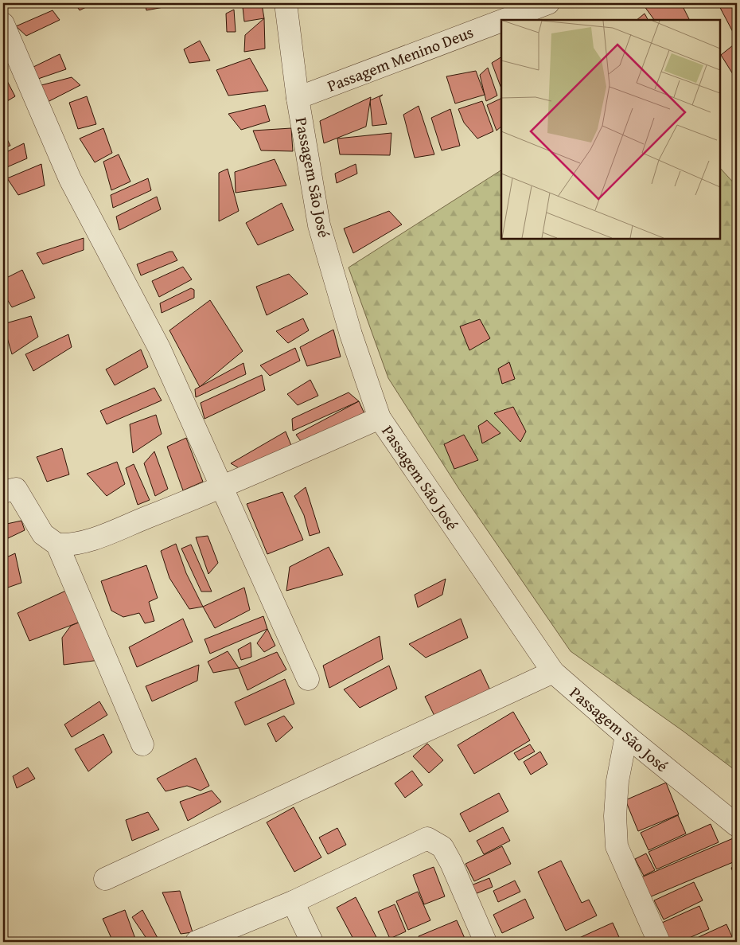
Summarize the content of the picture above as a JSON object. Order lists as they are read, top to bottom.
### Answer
{
  "streets": {
    "street": ["Passagem Menino Deus", "Passagem São José"]
  },
  "crossings": [
    ["Passagem Menino Deus", "Passagem São José"]
  ]
}
